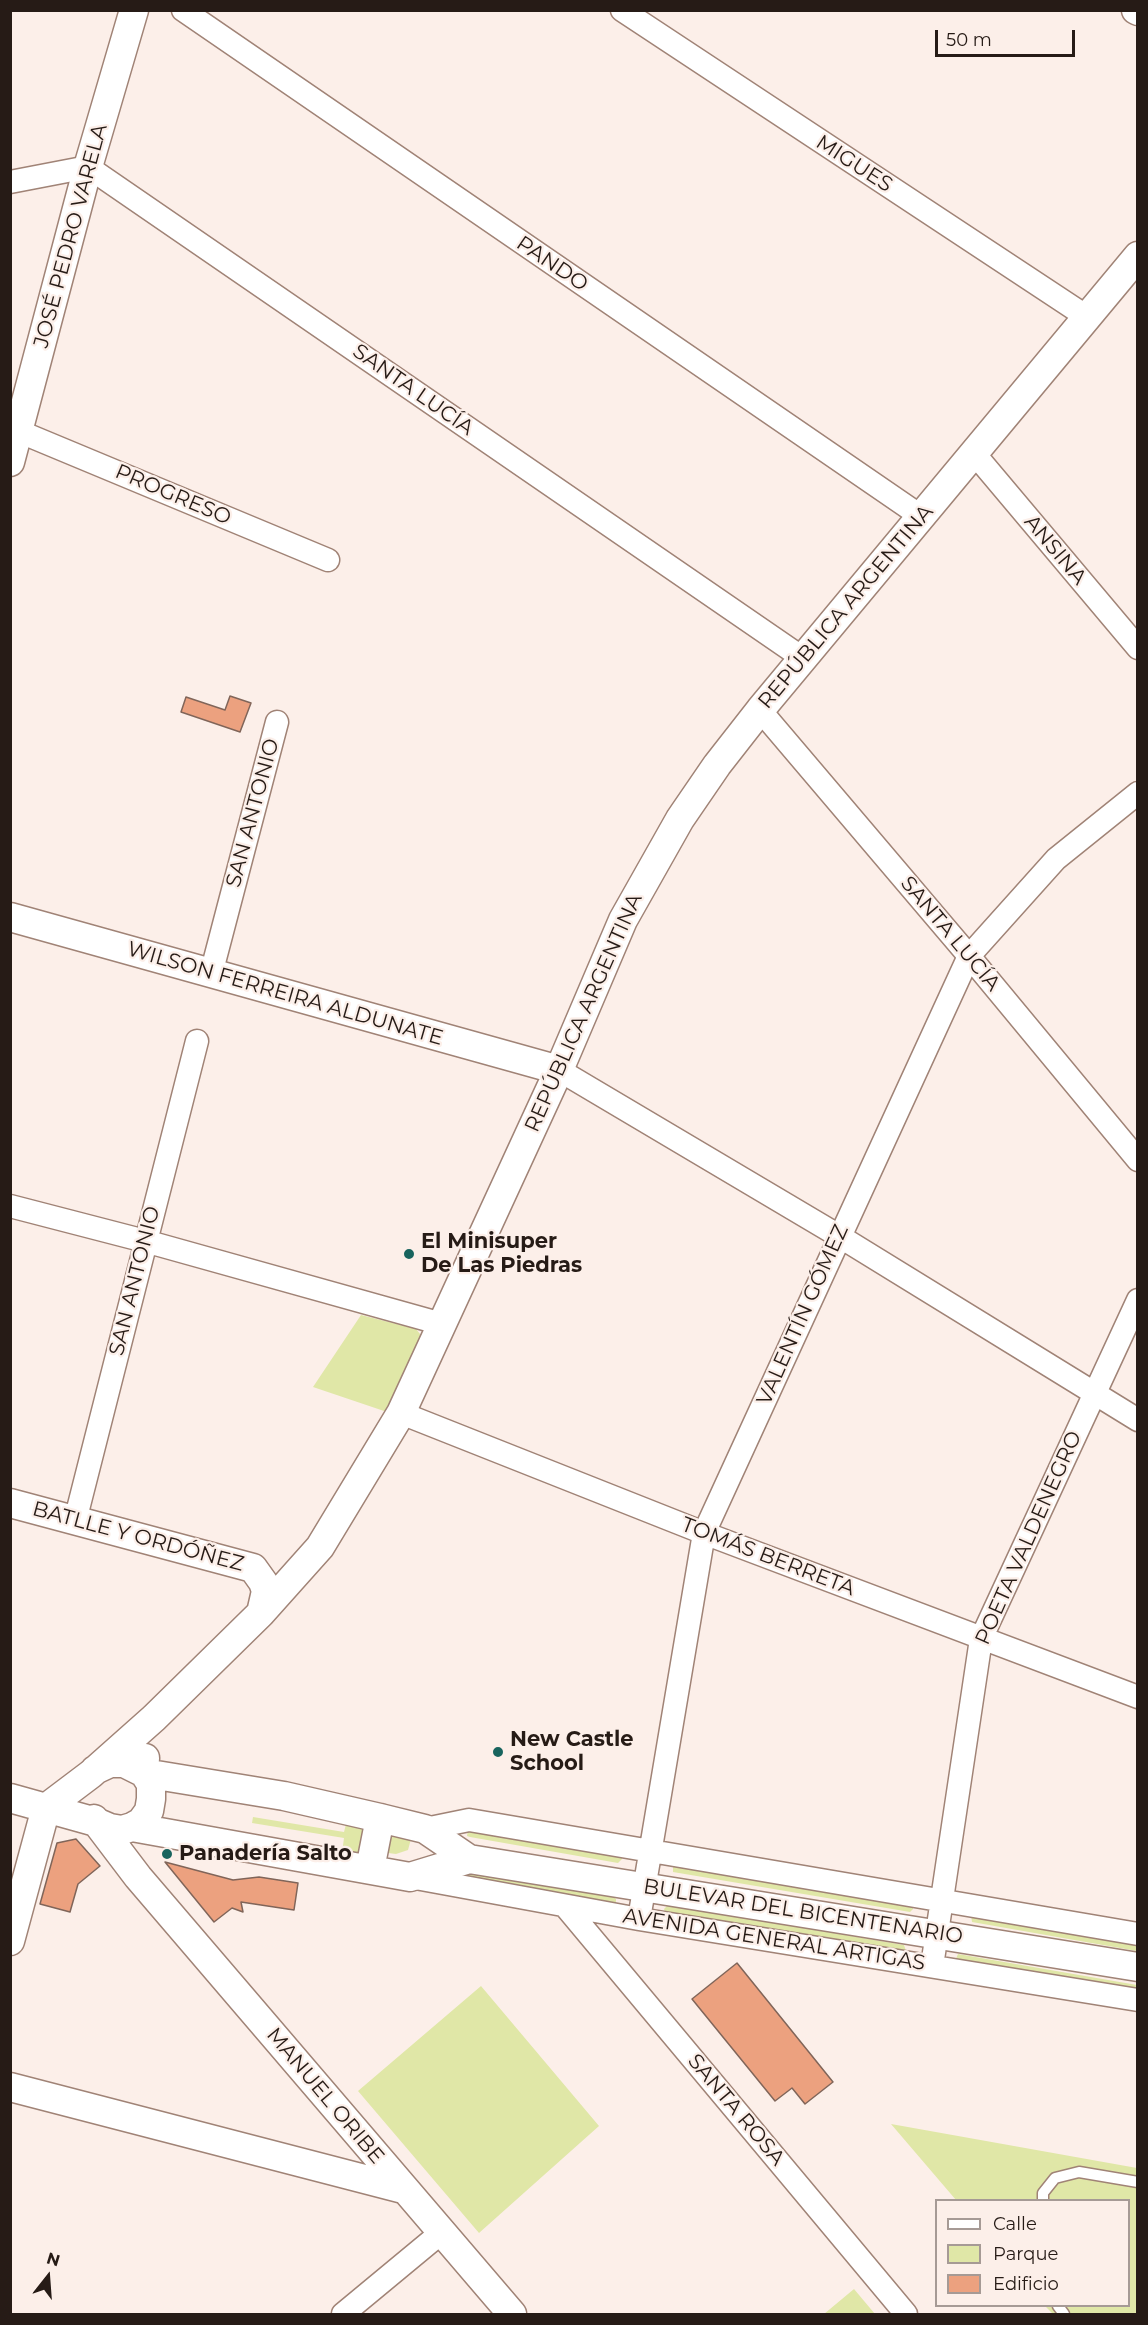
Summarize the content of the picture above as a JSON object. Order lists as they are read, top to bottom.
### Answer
{
  "streets": {
    "street": [
      "MIGUES",
      "JOSÉ PEDRO VARELA",
      "PANDO",
      "SANTA LUCÍA",
      "PROGRESO",
      "ANSINA",
      "REPÚBLICA ARGENTINA",
      "SAN ANTONIO",
      "WILSON FERREIRA ALDUNATE",
      "VALENTÍN GÓMEZ",
      "BATLLE Y ORDÓÑEZ",
      "POETA VALDENEGRO",
      "TOMÁS BERRETA",
      "BULEVAR DEL BICENTENARIO",
      "AVENIDA GENERAL ARTIGAS",
      "MANUEL ORIBE",
      "SANTA ROSA"
    ]
  },
  "crossings": [
    ["MIGUES", "REPÚBLICA ARGENTINA"],
    ["JOSÉ PEDRO VARELA", "SANTA LUCÍA"],
    ["JOSÉ PEDRO VARELA", "PROGRESO"],
    ["PANDO", "REPÚBLICA ARGENTINA"],
    ["SANTA LUCÍA", "REPÚBLICA ARGENTINA"],
    ["SANTA LUCÍA", "VALENTÍN GÓMEZ"],
    ["ANSINA", "REPÚBLICA ARGENTINA"],
    ["REPÚBLICA ARGENTINA", "WILSON FERREIRA ALDUNATE"],
    ["REPÚBLICA ARGENTINA", "BATLLE Y ORDÓÑEZ"],
    ["REPÚBLICA ARGENTINA", "TOMÁS BERRETA"],
    ["REPÚBLICA ARGENTINA", "BULEVAR DEL BICENTENARIO"],
    ["SAN ANTONIO", "WILSON FERREIRA ALDUNATE"],
    ["SAN ANTONIO", "BATLLE Y ORDÓÑEZ"],
    ["VALENTÍN GÓMEZ", "TOMÁS BERRETA"],
    ["VALENTÍN GÓMEZ", "BULEVAR DEL BICENTENARIO"],
    ["VALENTÍN GÓMEZ", "AVENIDA GENERAL ARTIGAS"],
    ["POETA VALDENEGRO", "TOMÁS BERRETA"],
    ["POETA VALDENEGRO", "BULEVAR DEL BICENTENARIO"],
    ["POETA VALDENEGRO", "AVENIDA GENERAL ARTIGAS"],
    ["BULEVAR DEL BICENTENARIO", "AVENIDA GENERAL ARTIGAS"],
    ["AVENIDA GENERAL ARTIGAS", "SANTA ROSA"]
  ],
  "places": ["El Minisuper De Las Piedras", "New Castle School", "Panadería Salto"],
  "legend": ["Calle", "Parque", "Edificio"],
  "scale_bar": "50 m",
  "north": "top"
}
